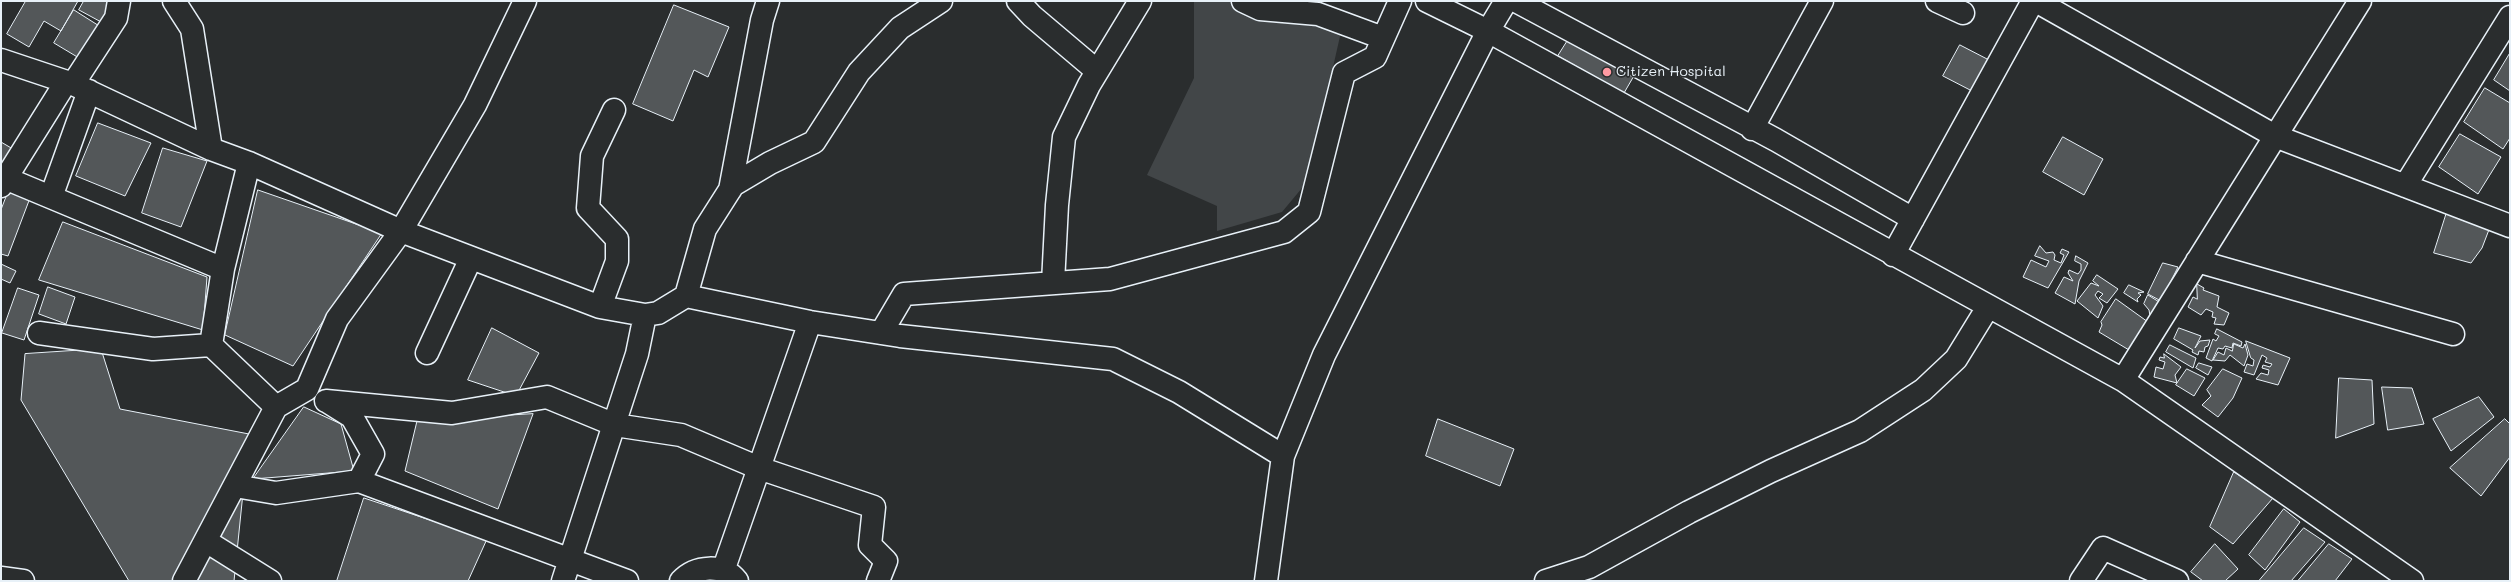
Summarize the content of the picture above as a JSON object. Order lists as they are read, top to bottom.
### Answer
{
  "places": ["Citizen Hospital"]
}
